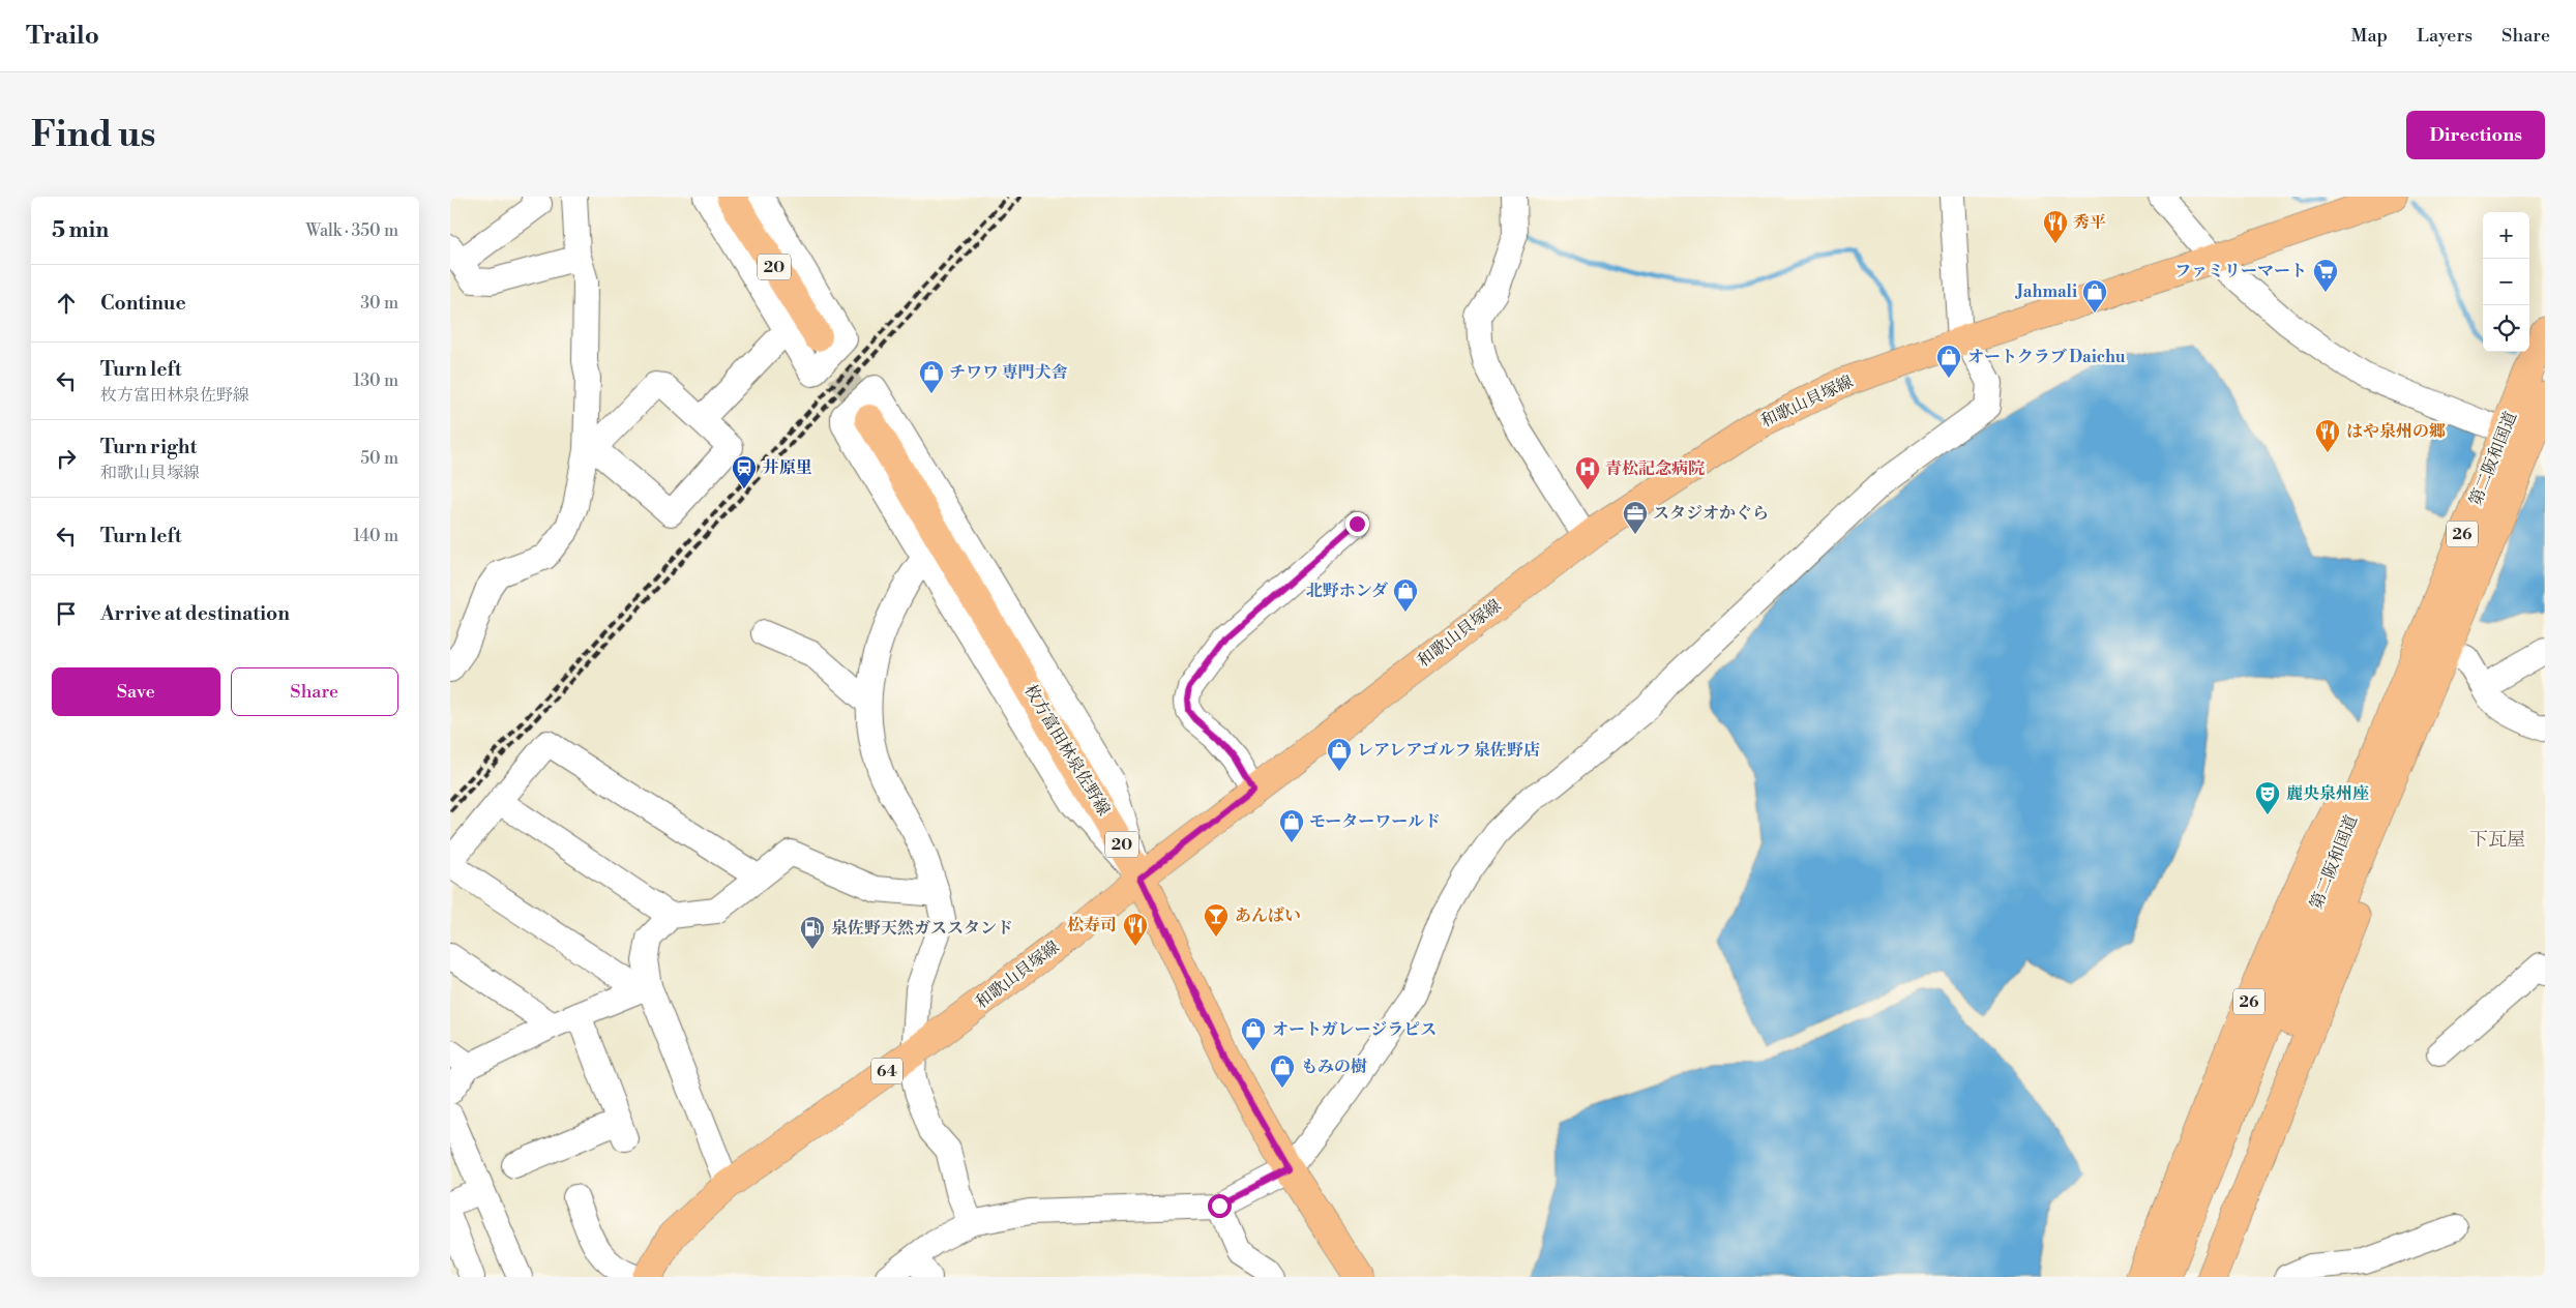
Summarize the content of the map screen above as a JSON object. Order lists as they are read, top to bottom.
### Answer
{
  "streets": {
    "main road": [
      "20",
      "和歌山貝塚線",
      "第二阪和国道",
      "26",
      "枚方富田林泉佐野線",
      "64"
    ]
  },
  "crossings": [
    ["和歌山貝塚線", "枚方富田林泉佐野線"],
    ["第二阪和国道", "26"]
  ],
  "districts": ["下瓦屋"],
  "places": {
    "restaurant": ["秀平", "はや泉州の郷", "松寿司"],
    "supermarket": ["ファミリーマート"],
    "shop": [
      "Jahmali",
      "オートクラブ Daichu",
      "チワワ 専門犬舎",
      "北野ホンダ",
      "レアレアゴルフ 泉佐野店",
      "モーターワールド",
      "オートガレージラピス",
      "もみの樹"
    ],
    "station": ["井原里"],
    "hospital": ["青松記念病院"],
    "office": ["スタジオかぐら"],
    "theatre": ["麗央泉州座"],
    "bar": ["あんばい"],
    "fuel station": ["泉佐野天然ガススタンド"]
  },
  "page": {
    "header": "Trailo",
    "nav": ["Map", "Layers", "Share"],
    "buttons": [
      "Directions",
      ["Save", "Share"]
    ],
    "title": "Find us",
    "heading": ["5 min", "Walk · 350 m"],
    "map_buttons": ["+", "−"],
    "list": [
      ["Continue", "30 m"],
      ["Turn left", "枚方富田林泉佐野線", "130 m"],
      ["Turn right", "和歌山貝塚線", "50 m"],
      ["Turn left", "140 m"],
      "Arrive at destination"
    ]
  }
}
